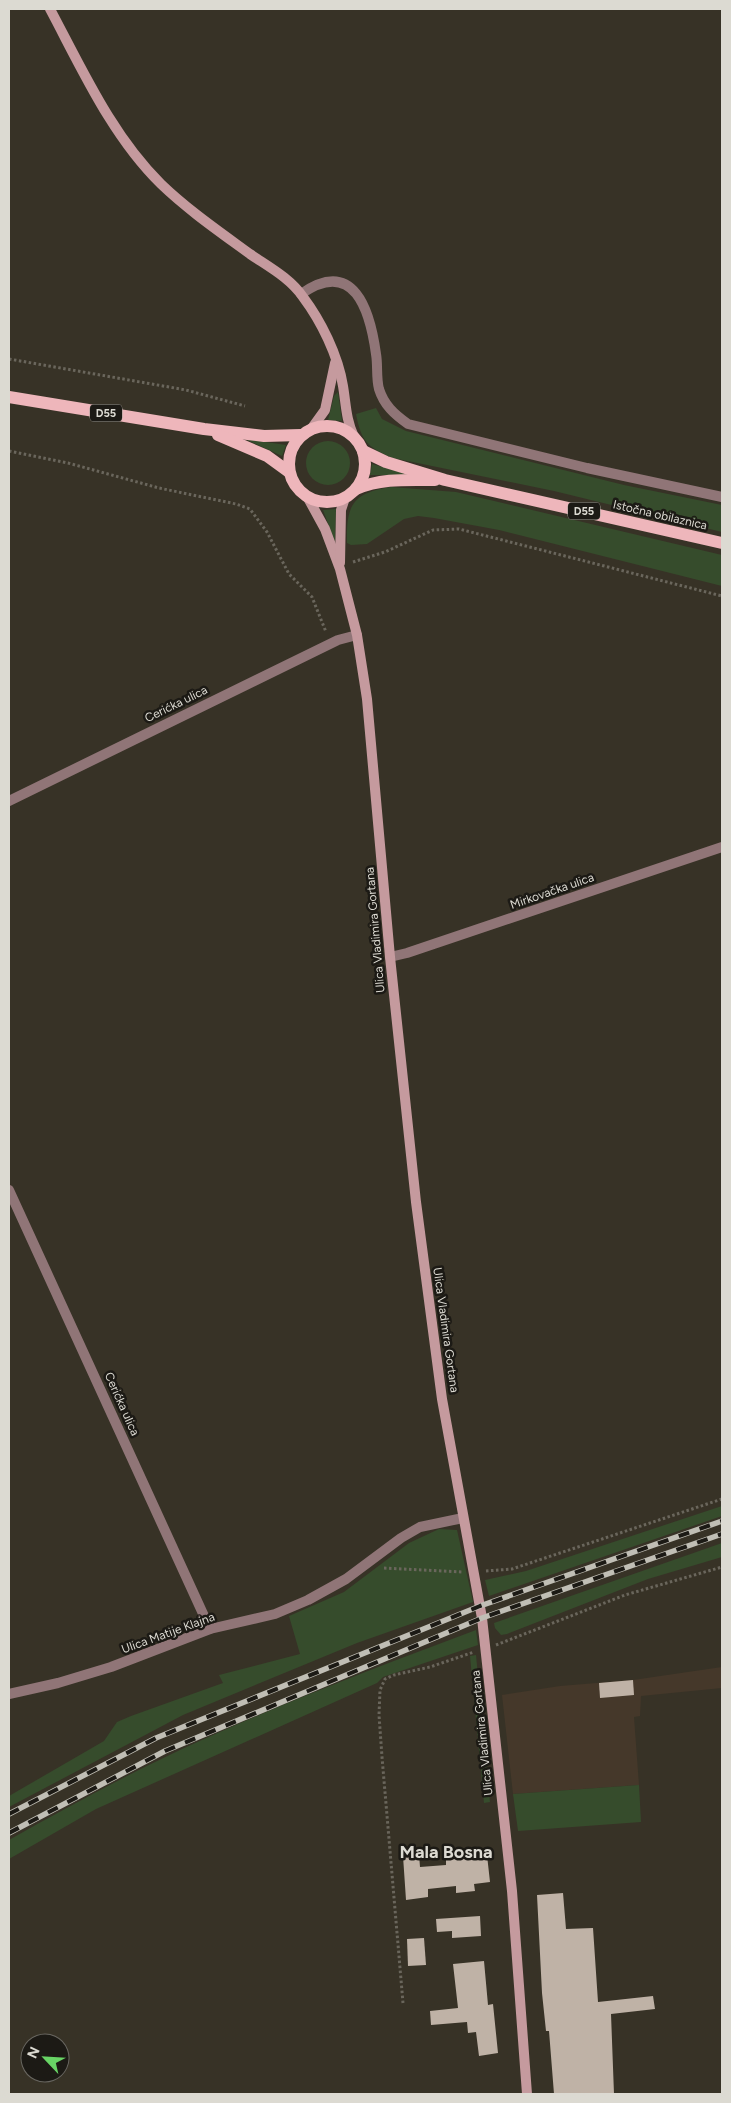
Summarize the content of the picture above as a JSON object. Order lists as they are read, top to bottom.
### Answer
{
  "streets": {
    "main road": ["D55", "Istočna obilaznica", "Ulica Vladimira Gortana"],
    "street": ["Cerićka ulica", "Mirkovačka ulica", "Ulica Matije Klajna"]
  },
  "crossings": [
    ["D55", "Istočna obilaznica"],
    ["D55", "Ulica Vladimira Gortana"],
    ["Istočna obilaznica", "Ulica Vladimira Gortana"],
    ["Cerićka ulica", "Ulica Vladimira Gortana"],
    ["Cerićka ulica", "Ulica Matije Klajna"],
    ["Mirkovačka ulica", "Ulica Vladimira Gortana"],
    ["Ulica Vladimira Gortana", "Ulica Matije Klajna"]
  ],
  "districts": ["Mala Bosna"],
  "north": "top left"
}
